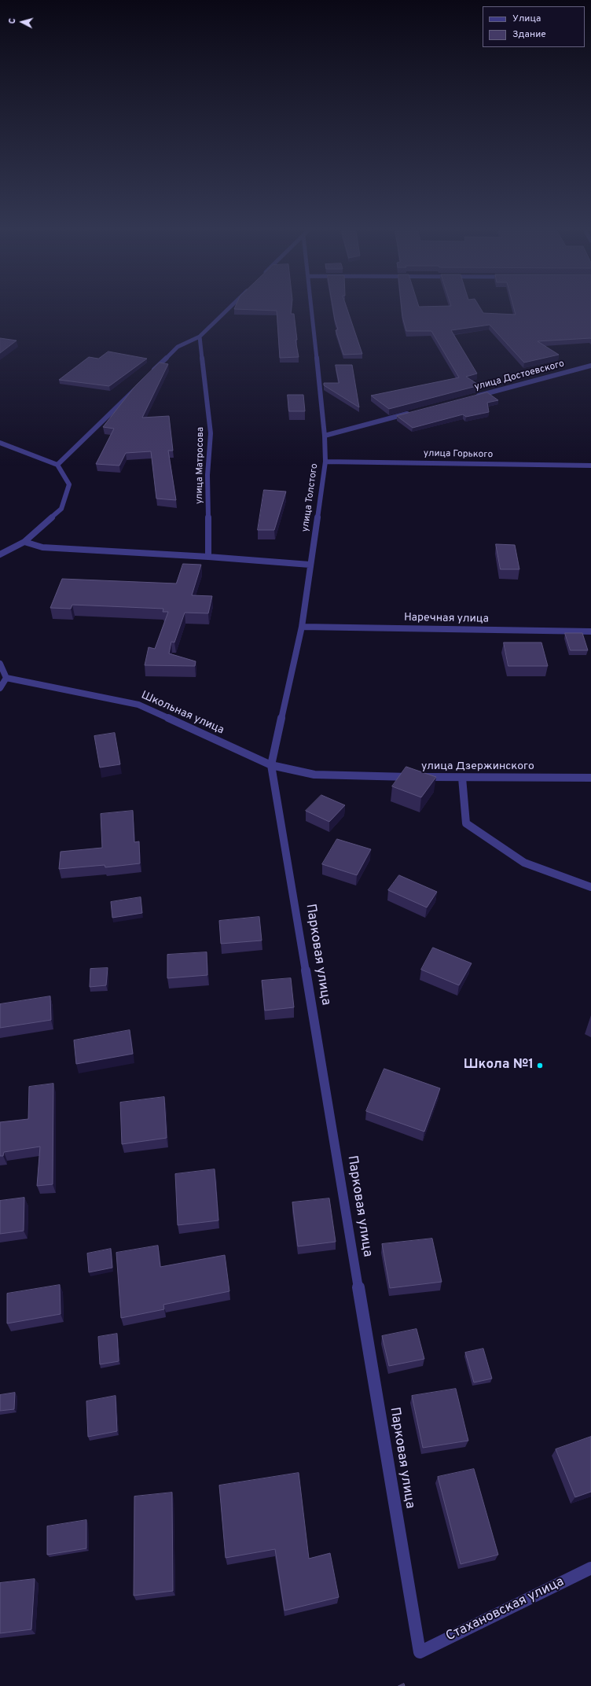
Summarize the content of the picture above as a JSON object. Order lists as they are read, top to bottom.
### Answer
{
  "streets": {
    "street": [
      "улица Достоевского",
      "улица Горького",
      "улица Матросова",
      "улица Толстого",
      "Наречная улица",
      "Школьная улица",
      "улица Дзержинского",
      "Парковая улица",
      "Стахановская улица"
    ]
  },
  "crossings": [
    ["улица Горького", "улица Толстого"],
    ["улица Толстого", "Наречная улица"],
    ["улица Толстого", "Школьная улица"],
    ["улица Толстого", "улица Дзержинского"],
    ["улица Толстого", "Парковая улица"],
    ["Школьная улица", "улица Дзержинского"],
    ["Школьная улица", "Парковая улица"],
    ["улица Дзержинского", "Парковая улица"],
    ["Парковая улица", "Стахановская улица"]
  ],
  "places": ["Школа №1"],
  "legend": ["Улица", "Здание"],
  "north": "left"
}
